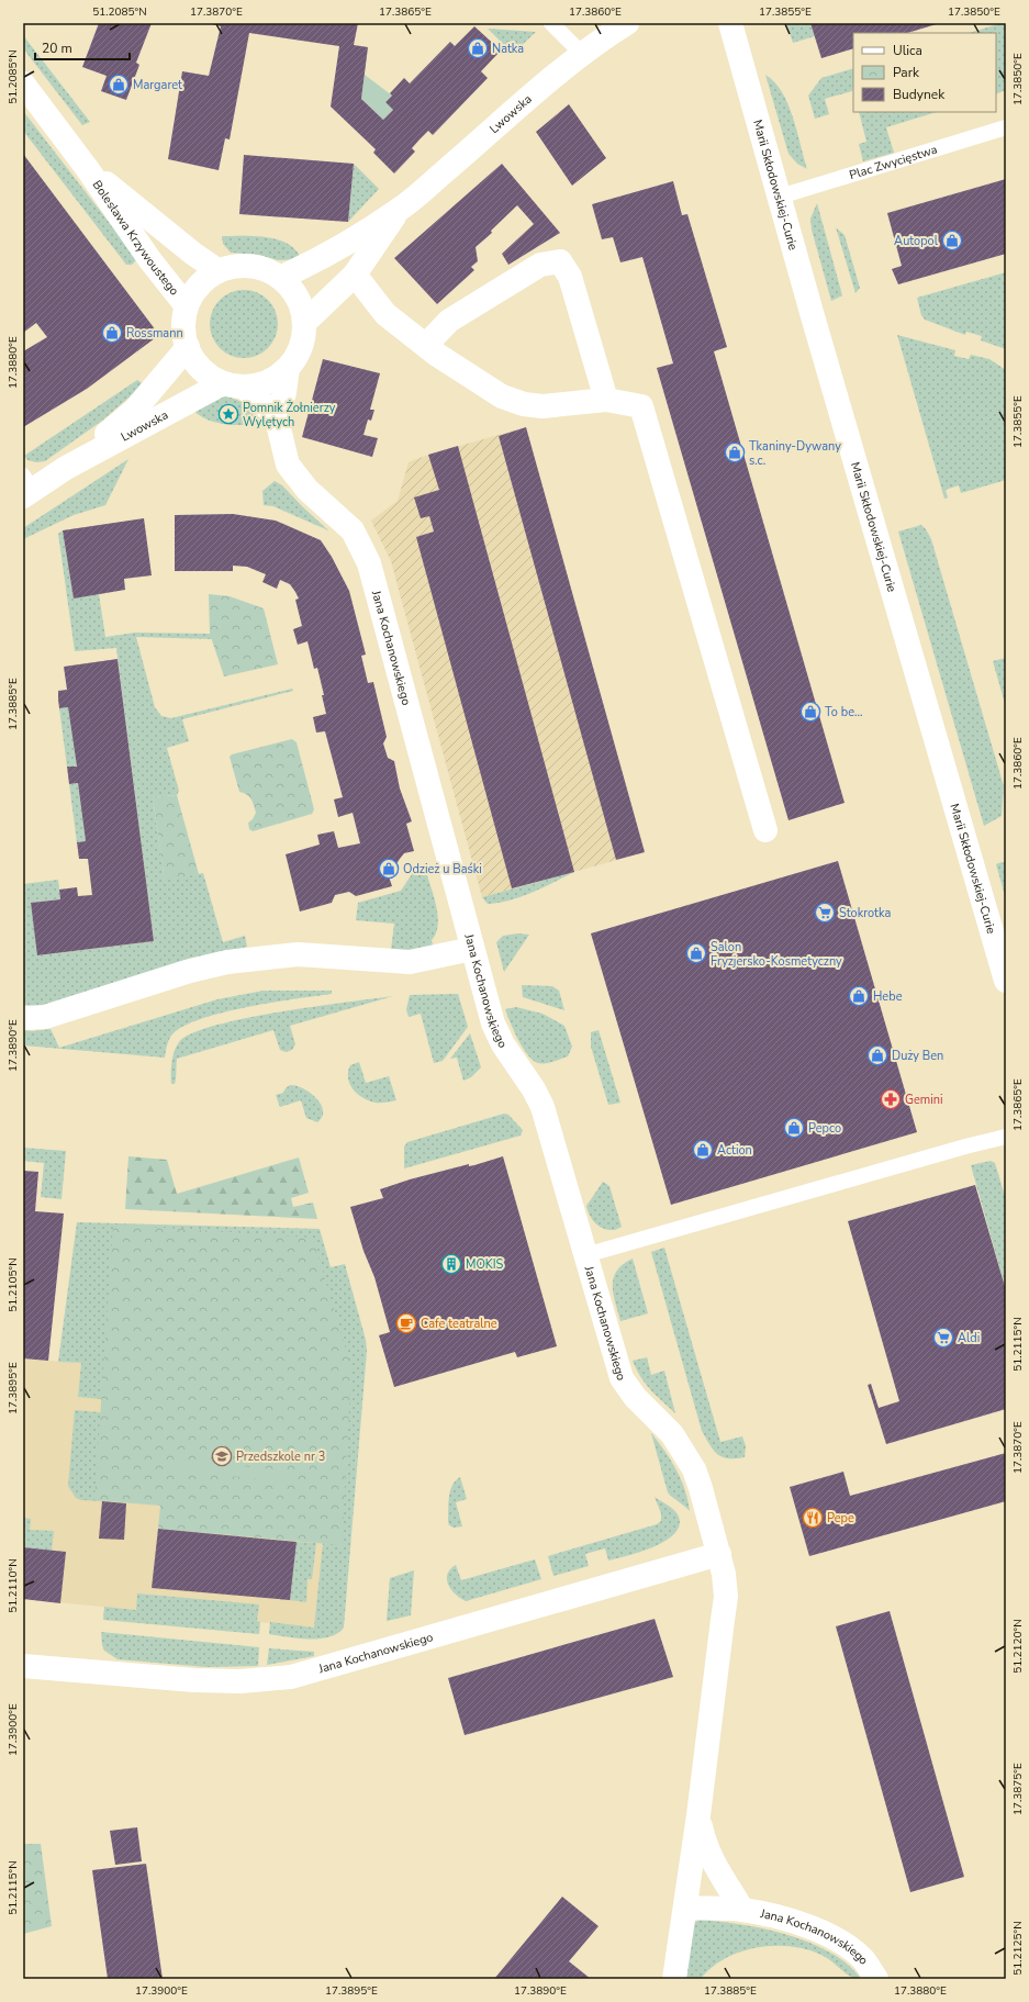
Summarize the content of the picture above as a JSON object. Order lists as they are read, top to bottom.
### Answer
{
  "streets": {
    "street": [
      "Lwowska",
      "Marii Skłodowskiej-Curie",
      "Bolesława Krzywoustego",
      "Jana Kochanowskiego"
    ],
    "lane": ["Plac Zwycięstwa"]
  },
  "crossings": [
    ["Lwowska", "Bolesława Krzywoustego"],
    ["Lwowska", "Jana Kochanowskiego"],
    ["Plac Zwycięstwa", "Marii Skłodowskiej-Curie"],
    ["Bolesława Krzywoustego", "Jana Kochanowskiego"]
  ],
  "places": {
    "shop": [
      "Natka",
      "Margaret",
      "Autopol",
      "Rossmann",
      "Tkaniny-Dywany s.c.",
      "To be…",
      "Odzież u Baśki",
      "Salon Fryzjersko-Kosmetyczny",
      "Hebe",
      "Duży Ben",
      "Pepco",
      "Action"
    ],
    "place": ["Pomnik Żołnierzy Wylętych"],
    "supermarket": ["Stokrotka", "Aldi"],
    "pharmacy": ["Gemini"],
    "building": ["MOKIS"],
    "cafe": ["Cafe teatralne"],
    "school or university": ["Przedszkole nr 3"],
    "restaurant": ["Pepe"]
  },
  "legend": ["Ulica", "Park", "Budynek"],
  "scale_bar": "20 m",
  "coordinates": [
    "51.2085°N",
    "17.3870°E",
    "17.3865°E",
    "17.3860°E",
    "17.3855°E",
    "17.3850°E",
    "17.3880°E",
    "17.3885°E",
    "17.3890°E",
    "51.2105°N",
    "51.2115°N",
    "17.3895°E",
    "51.2110°N",
    "51.2120°N",
    "17.3900°E",
    "17.3875°E",
    "51.2125°N"
  ]
}
